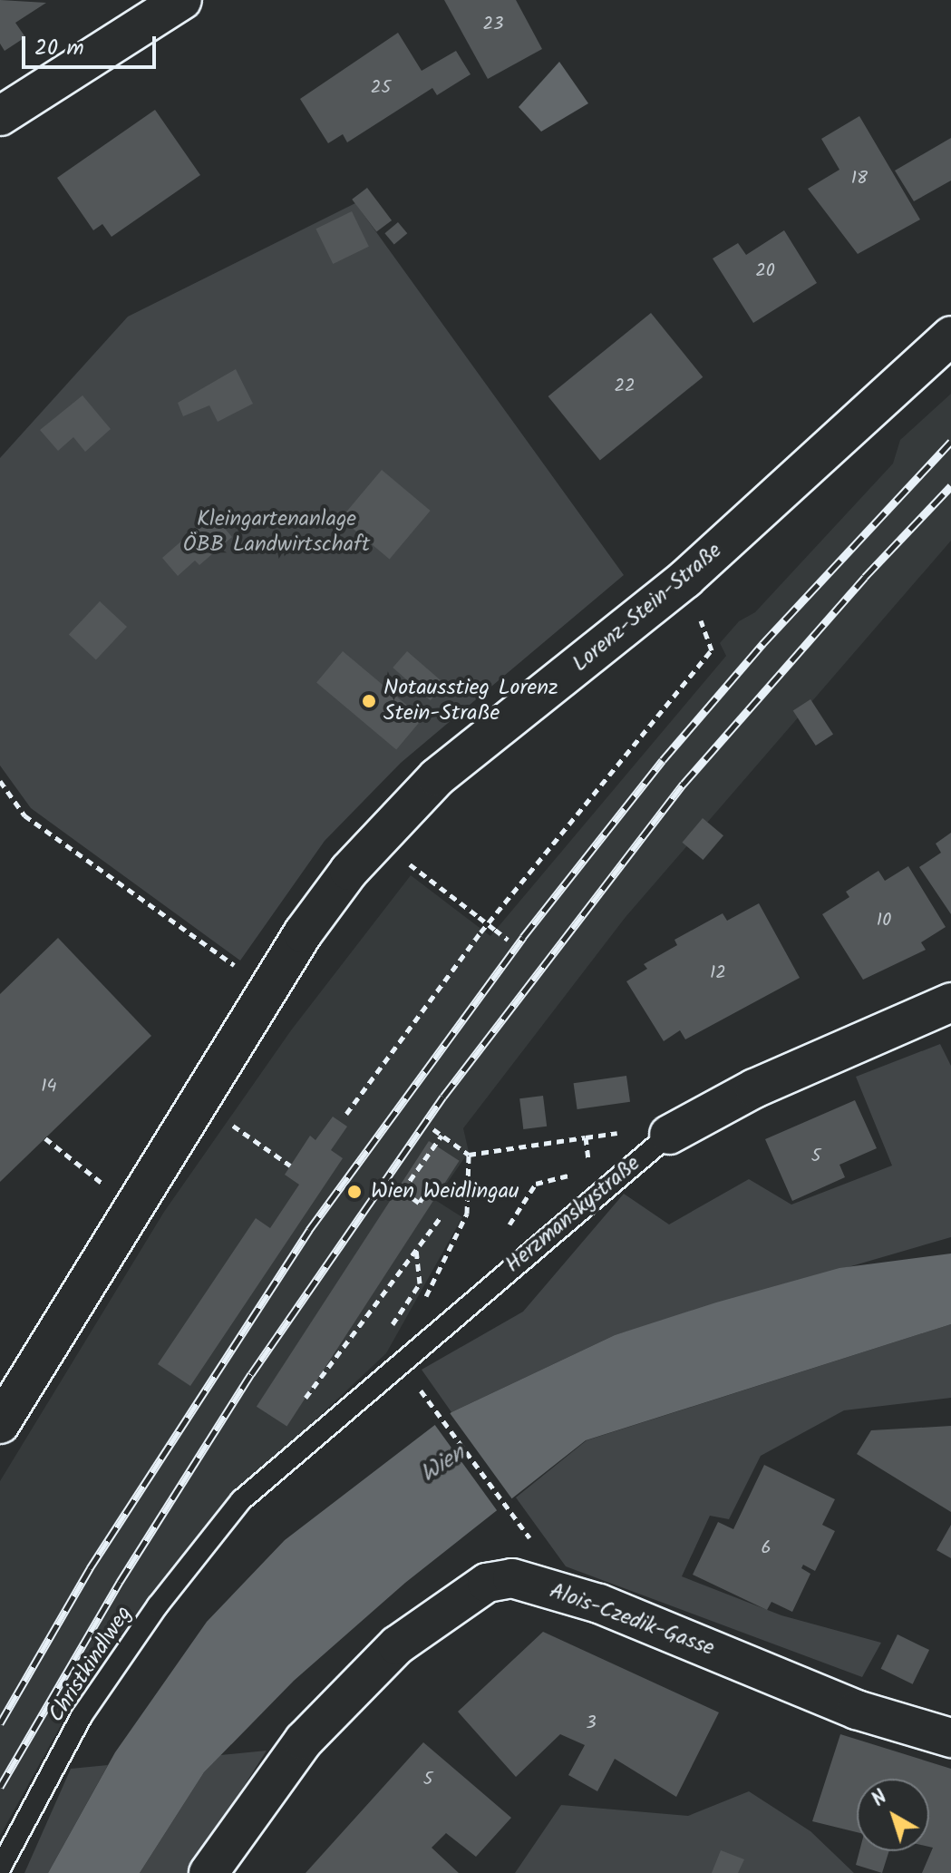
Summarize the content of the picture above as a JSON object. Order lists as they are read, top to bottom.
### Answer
{
  "streets": {
    "street": ["Lorenz-Stein-Straße", "Herzmanskystraße", "Alois-Czedik-Gasse"],
    "lane": ["Christkindlweg"]
  },
  "crossings": [
    ["Herzmanskystraße", "Christkindlweg"]
  ],
  "water": ["Wien"],
  "parks": ["Kleingartenanlage ÖBB Landwirtschaft"],
  "places": ["Notausstieg Lorenz Stein-Straße", "Wien Weidlingau"],
  "house_numbers": [
    "23",
    "25",
    "18",
    "20",
    "22",
    "10",
    "12",
    "14",
    "5",
    "6",
    "3",
    "5"
  ],
  "scale_bar": "20 m",
  "north": "top left"
}
